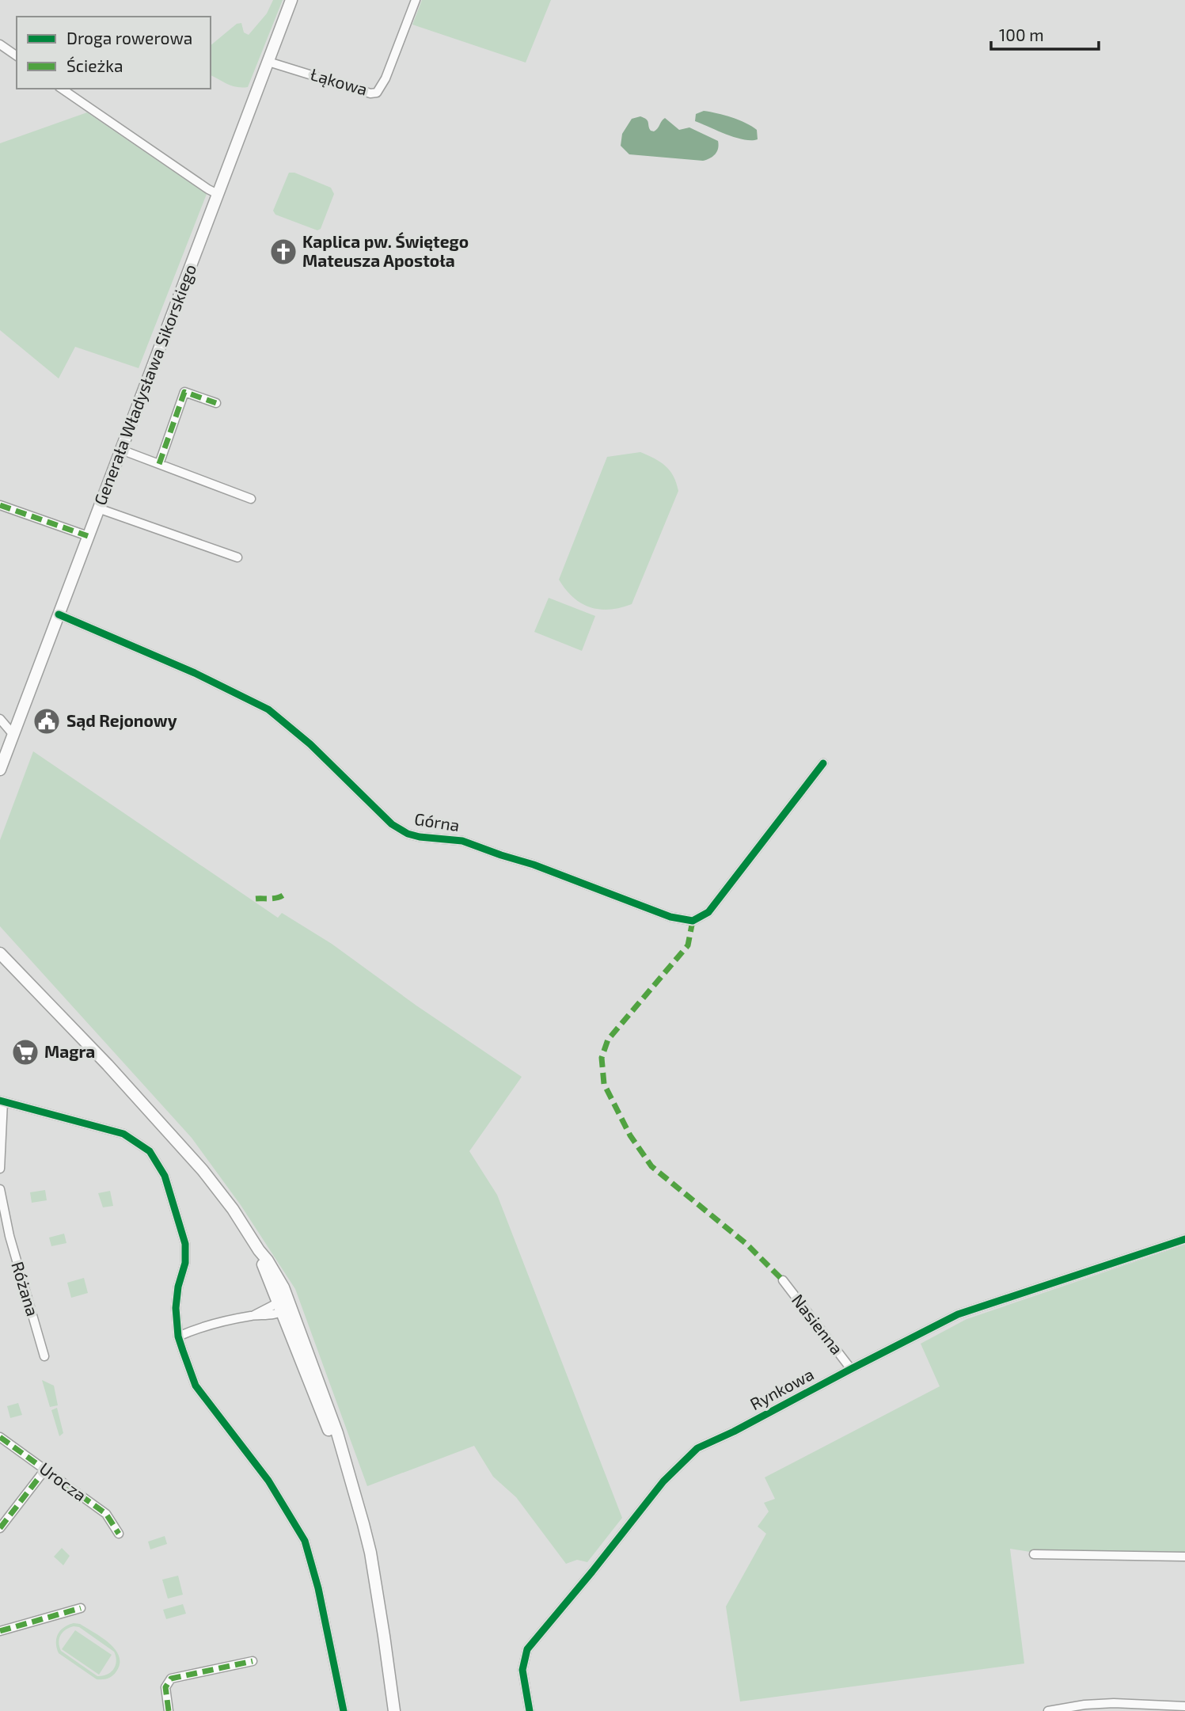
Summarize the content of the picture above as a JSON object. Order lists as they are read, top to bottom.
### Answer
{
  "streets": {
    "street": [
      "Łąkowa",
      "Generała Władysława Sikorskiego",
      "Górna",
      "Różana",
      "Nasienna",
      "Rynkowa",
      "Urocza"
    ]
  },
  "crossings": [
    ["Łąkowa", "Generała Władysława Sikorskiego"],
    ["Generała Władysława Sikorskiego", "Górna"],
    ["Nasienna", "Rynkowa"]
  ],
  "places": {
    "church": ["Kaplica pw. Świętego Mateusza Apostoła"],
    "public building": ["Sąd Rejonowy"],
    "supermarket": ["Magra"]
  },
  "legend": ["Droga rowerowa", "Ścieżka"],
  "scale_bar": "100 m"
}
